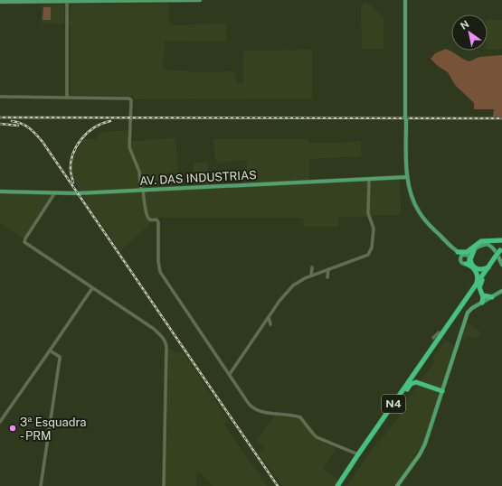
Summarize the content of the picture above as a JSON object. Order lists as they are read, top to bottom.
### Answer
{
  "streets": {
    "highway": ["N4"],
    "main road": ["AV. DAS INDUSTRIAS"]
  },
  "places": ["3ª Esquadra - PRM"],
  "north": "top left"
}
